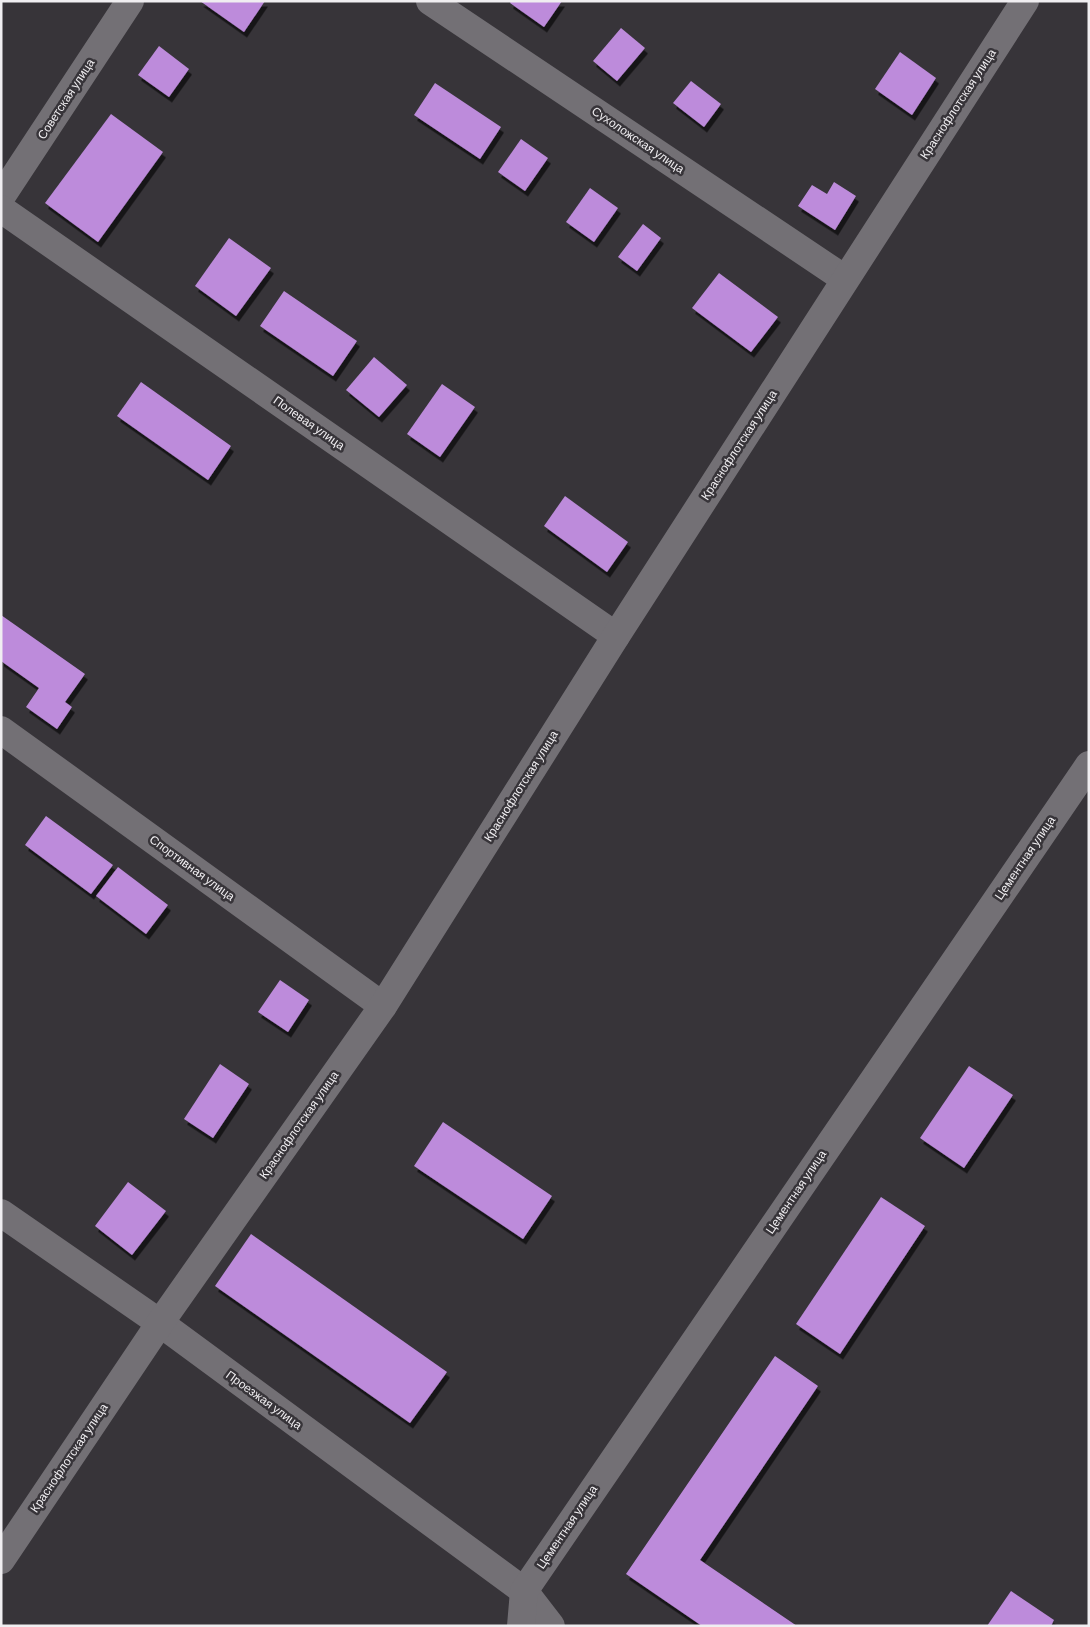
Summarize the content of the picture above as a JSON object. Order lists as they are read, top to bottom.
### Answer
{
  "streets": {
    "street": [
      "Советская улица",
      "Краснофлотская улица",
      "Сухоложская улица",
      "Полевая улица",
      "Цементная улица",
      "Спортивная улица",
      "Проезжая улица"
    ]
  },
  "crossings": [
    ["Краснофлотская улица", "Сухоложская улица"],
    ["Краснофлотская улица", "Полевая улица"],
    ["Краснофлотская улица", "Спортивная улица"],
    ["Краснофлотская улица", "Проезжая улица"],
    ["Цементная улица", "Проезжая улица"]
  ]
}
